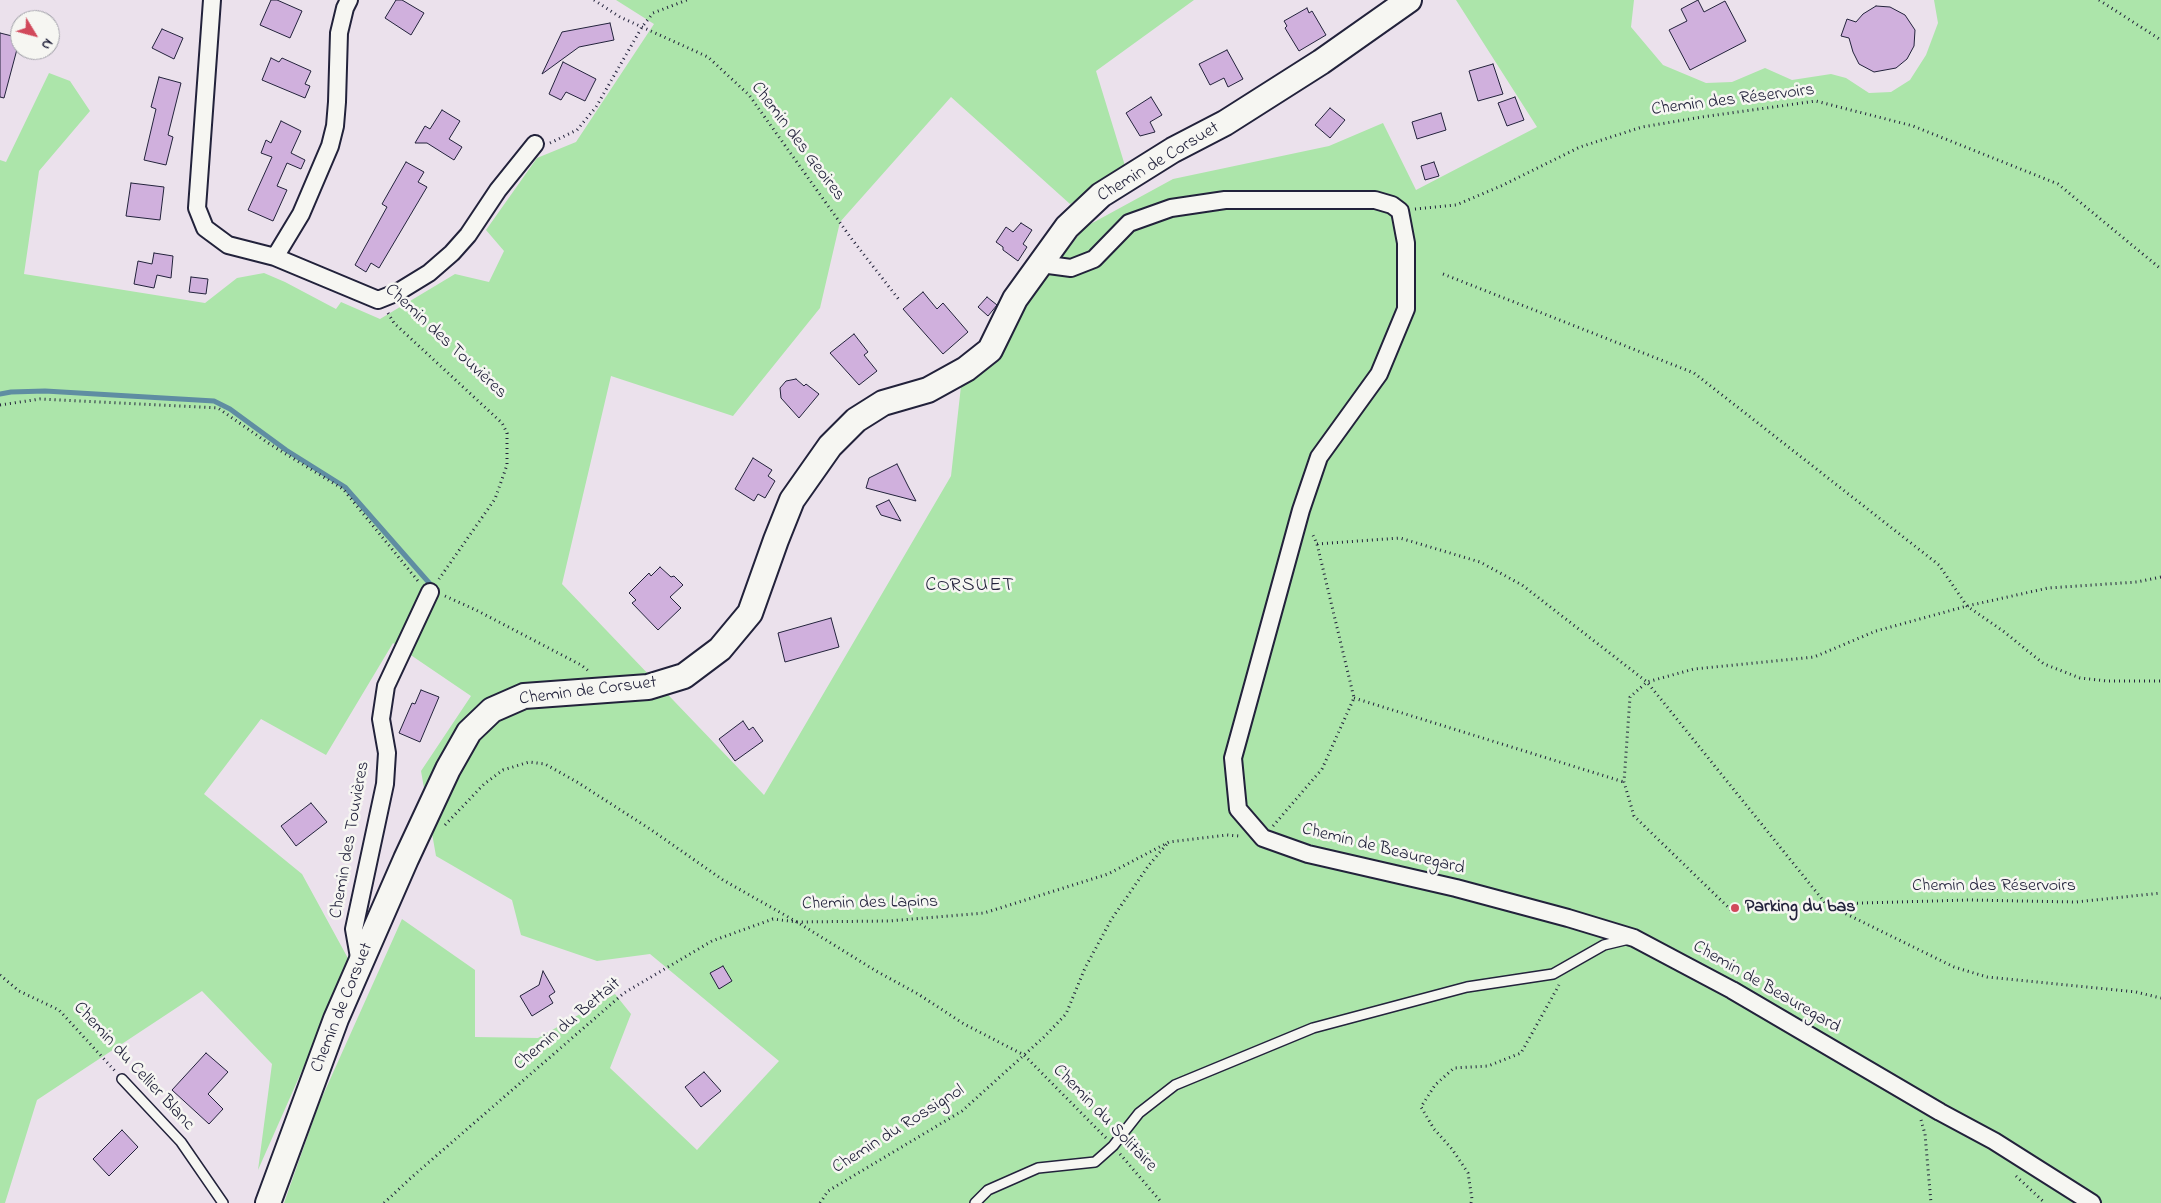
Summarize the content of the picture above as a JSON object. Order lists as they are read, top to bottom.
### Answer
{
  "streets": {
    "street": ["Chemin de Corsuet", "Chemin des Touvières", "Chemin de Beauregard"],
    "lane": ["Chemin du Cellier Blanc"],
    "path": [
      "Chemin des Réservoirs",
      "Chemin des Geoires",
      "Chemin des Lapins",
      "Chemin du Bettait",
      "Chemin du Solitaire",
      "Chemin du Rossignol"
    ]
  },
  "crossings": [
    ["Chemin des Réservoirs", "Chemin de Beauregard"],
    ["Chemin de Corsuet", "Chemin des Touvières"],
    ["Chemin de Beauregard", "Chemin des Lapins"],
    ["Chemin des Lapins", "Chemin du Bettait"],
    ["Chemin des Lapins", "Chemin du Solitaire"],
    ["Chemin des Lapins", "Chemin du Rossignol"],
    ["Chemin du Bettait", "Chemin du Solitaire"],
    ["Chemin du Solitaire", "Chemin du Rossignol"]
  ],
  "districts": ["CORSUET"],
  "places": ["Parking du bas"],
  "north": "bottom right"
}
